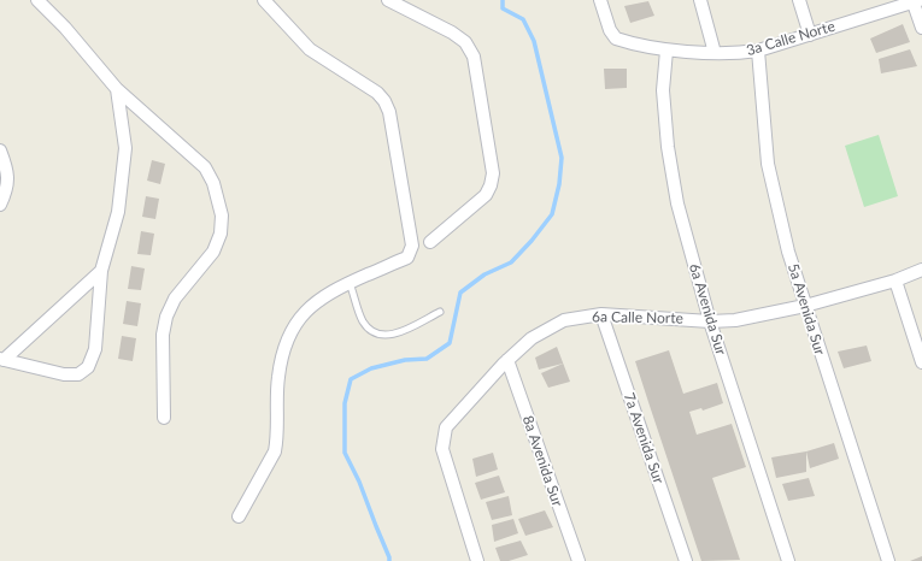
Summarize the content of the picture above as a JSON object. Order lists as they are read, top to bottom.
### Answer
{
  "streets": {
    "street": [
      "3a Calle Norte",
      "6a Avenida Sur",
      "5a Avenida Sur",
      "6a Calle Norte",
      "7a Avenida Sur",
      "8a Avenida Sur"
    ]
  },
  "crossings": [
    ["3a Calle Norte", "6a Avenida Sur"],
    ["3a Calle Norte", "5a Avenida Sur"],
    ["6a Avenida Sur", "6a Calle Norte"],
    ["5a Avenida Sur", "6a Calle Norte"],
    ["6a Calle Norte", "7a Avenida Sur"],
    ["6a Calle Norte", "8a Avenida Sur"]
  ]
}
